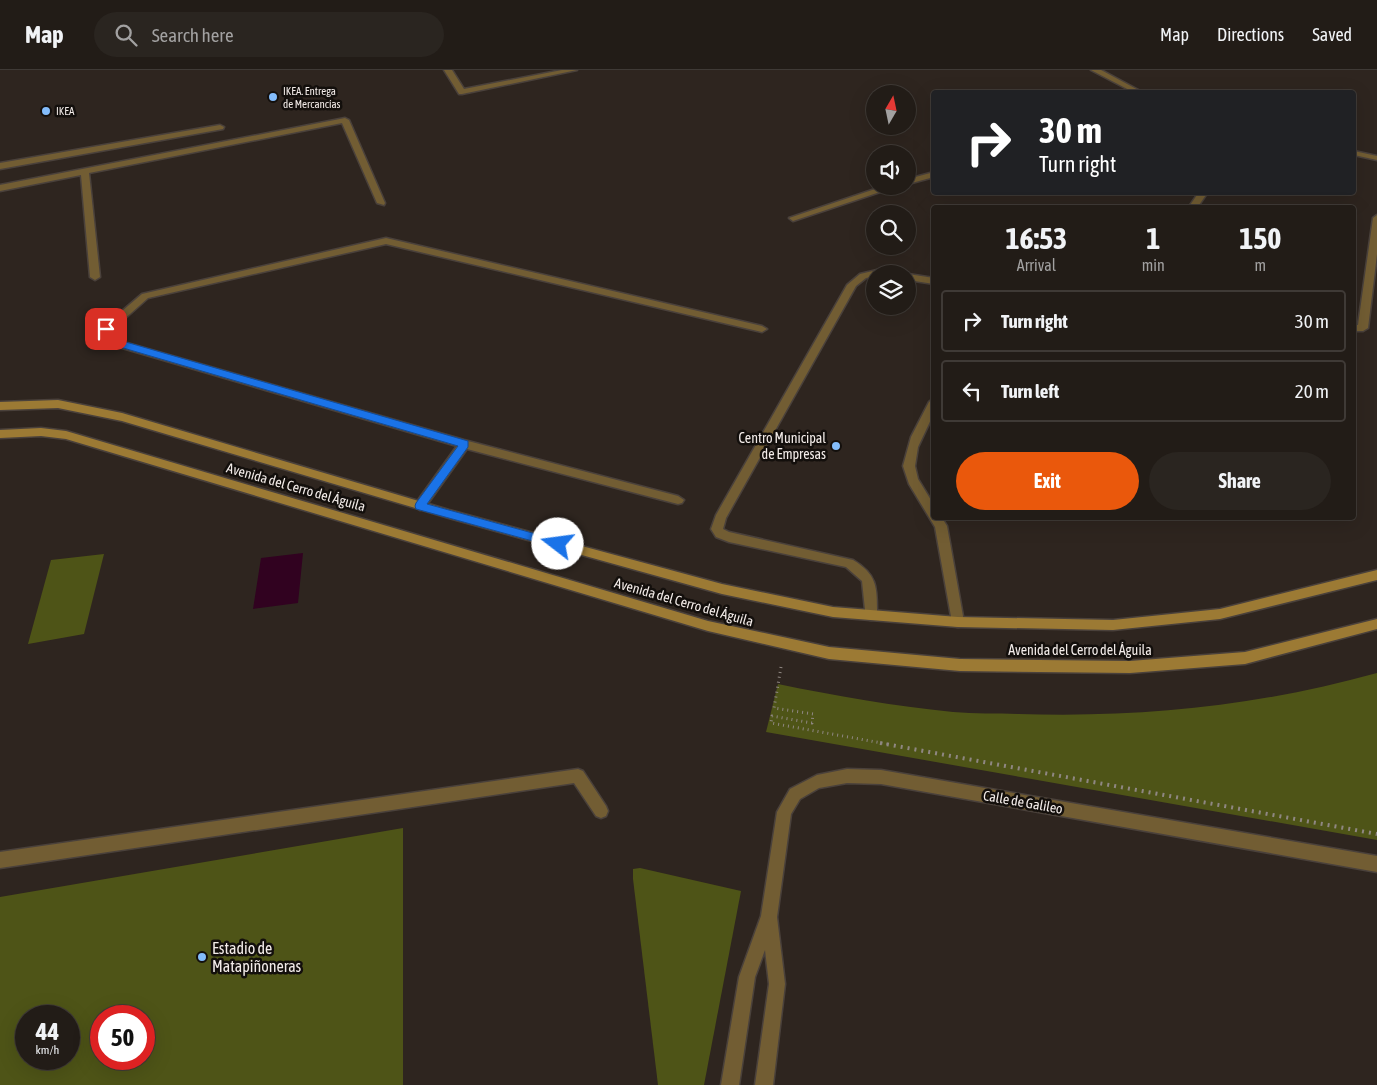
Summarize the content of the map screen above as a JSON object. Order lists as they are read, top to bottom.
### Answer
{
  "streets": {
    "main road": ["Avenida del Cerro del Águila"],
    "street": ["Calle de Galileo"]
  },
  "places": [
    "IKEA. Entrega de Mercancías",
    "IKEA",
    "Centro Municipal de Empresas",
    "Estadio de Matapiñoneras"
  ],
  "north": "top",
  "page": {
    "header": "Map",
    "search": "Search here",
    "nav": ["Map", "Directions", "Saved"],
    "turn": ["30 m", "Turn right"],
    "eta": [
      "16:53",
      "Arrival",
      "1",
      "min",
      "150",
      "m"
    ],
    "list": [
      {
        "name": "Turn right",
        "value": "30 m"
      },
      {
        "name": "Turn left",
        "value": "20 m"
      }
    ],
    "buttons": ["Exit", "Share"],
    "speed": "44 km/h",
    "limit": "50"
  }
}
